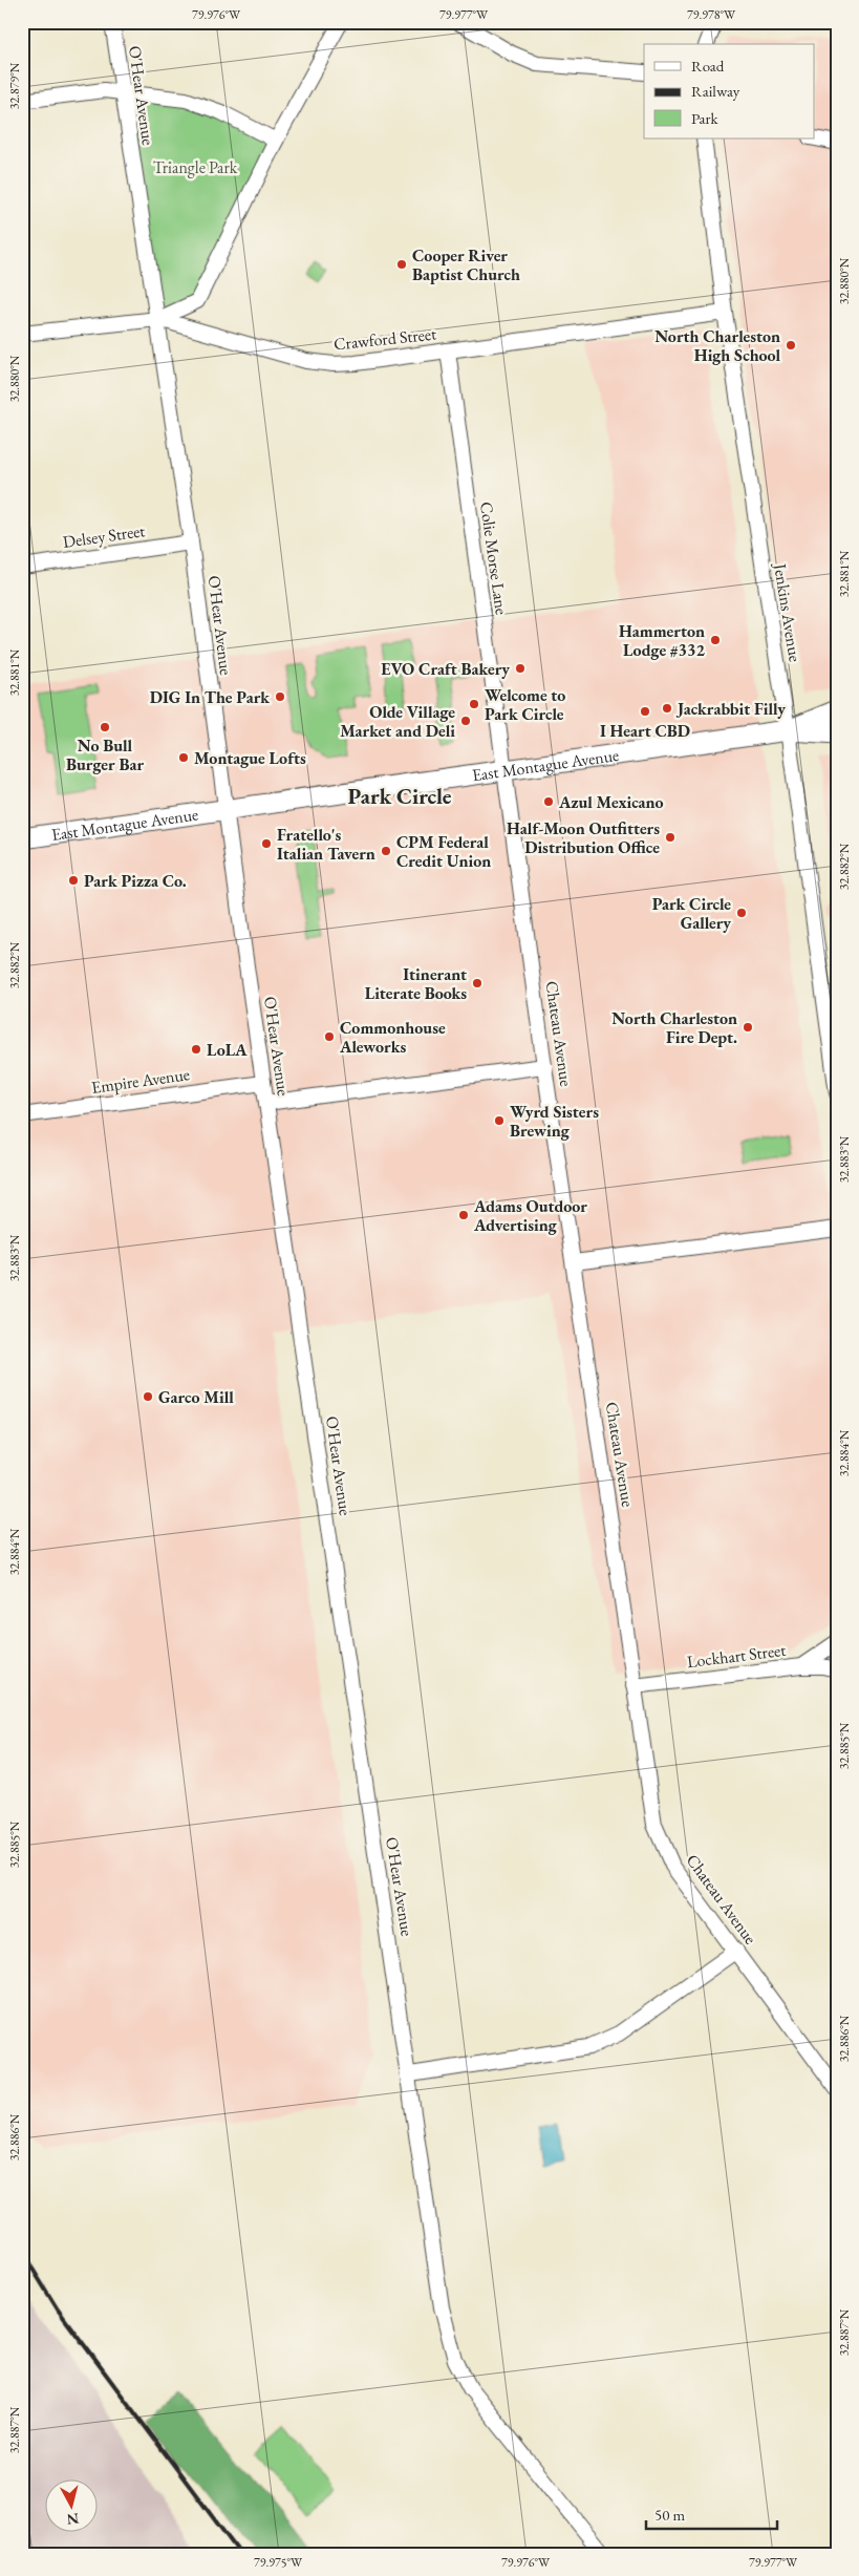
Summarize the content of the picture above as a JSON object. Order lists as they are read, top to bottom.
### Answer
{
  "streets": {
    "street": [
      "O'Hear Avenue",
      "Crawford Street",
      "Delsey Street",
      "Colie Morse Lane",
      "Jenkins Avenue",
      "East Montague Avenue",
      "Chateau Avenue",
      "Empire Avenue",
      "Lockhart Street"
    ]
  },
  "crossings": [
    ["O'Hear Avenue", "Crawford Street"],
    ["O'Hear Avenue", "Delsey Street"],
    ["O'Hear Avenue", "East Montague Avenue"],
    ["O'Hear Avenue", "Empire Avenue"],
    ["Crawford Street", "Colie Morse Lane"],
    ["Crawford Street", "Jenkins Avenue"],
    ["Colie Morse Lane", "East Montague Avenue"],
    ["Colie Morse Lane", "Chateau Avenue"],
    ["Jenkins Avenue", "East Montague Avenue"],
    ["East Montague Avenue", "Chateau Avenue"],
    ["Chateau Avenue", "Lockhart Street"]
  ],
  "districts": ["Park Circle"],
  "parks": ["Triangle Park"],
  "places": [
    "Cooper River Baptist Church",
    "North Charleston High School",
    "Hammerton Lodge #332",
    "EVO Craft Bakery",
    "DIG In The Park",
    "Welcome to Park Circle",
    "Jackrabbit Filly",
    "I Heart CBD",
    "Olde Village Market and Deli",
    "No Bull Burger Bar",
    "Montague Lofts",
    "Azul Mexicano",
    "Half-Moon Outfitters Distribution Office",
    "Fratello's Italian Tavern",
    "CPM Federal Credit Union",
    "Park Pizza Co.",
    "Park Circle Gallery",
    "Itinerant Literate Books",
    "North Charleston Fire Dept.",
    "Commonhouse Aleworks",
    "LoLA",
    "Wyrd Sisters Brewing",
    "Adams Outdoor Advertising",
    "Garco Mill"
  ],
  "legend": ["Road", "Railway", "Park"],
  "scale_bar": "50 m",
  "north": "bottom",
  "coordinates": [
    "79.976°W",
    "79.977°W",
    "79.978°W",
    "32.879°N",
    "32.880°N",
    "32.881°N",
    "32.882°N",
    "32.883°N",
    "32.884°N",
    "32.885°N",
    "32.886°N",
    "32.887°N",
    "79.975°W"
  ]
}
